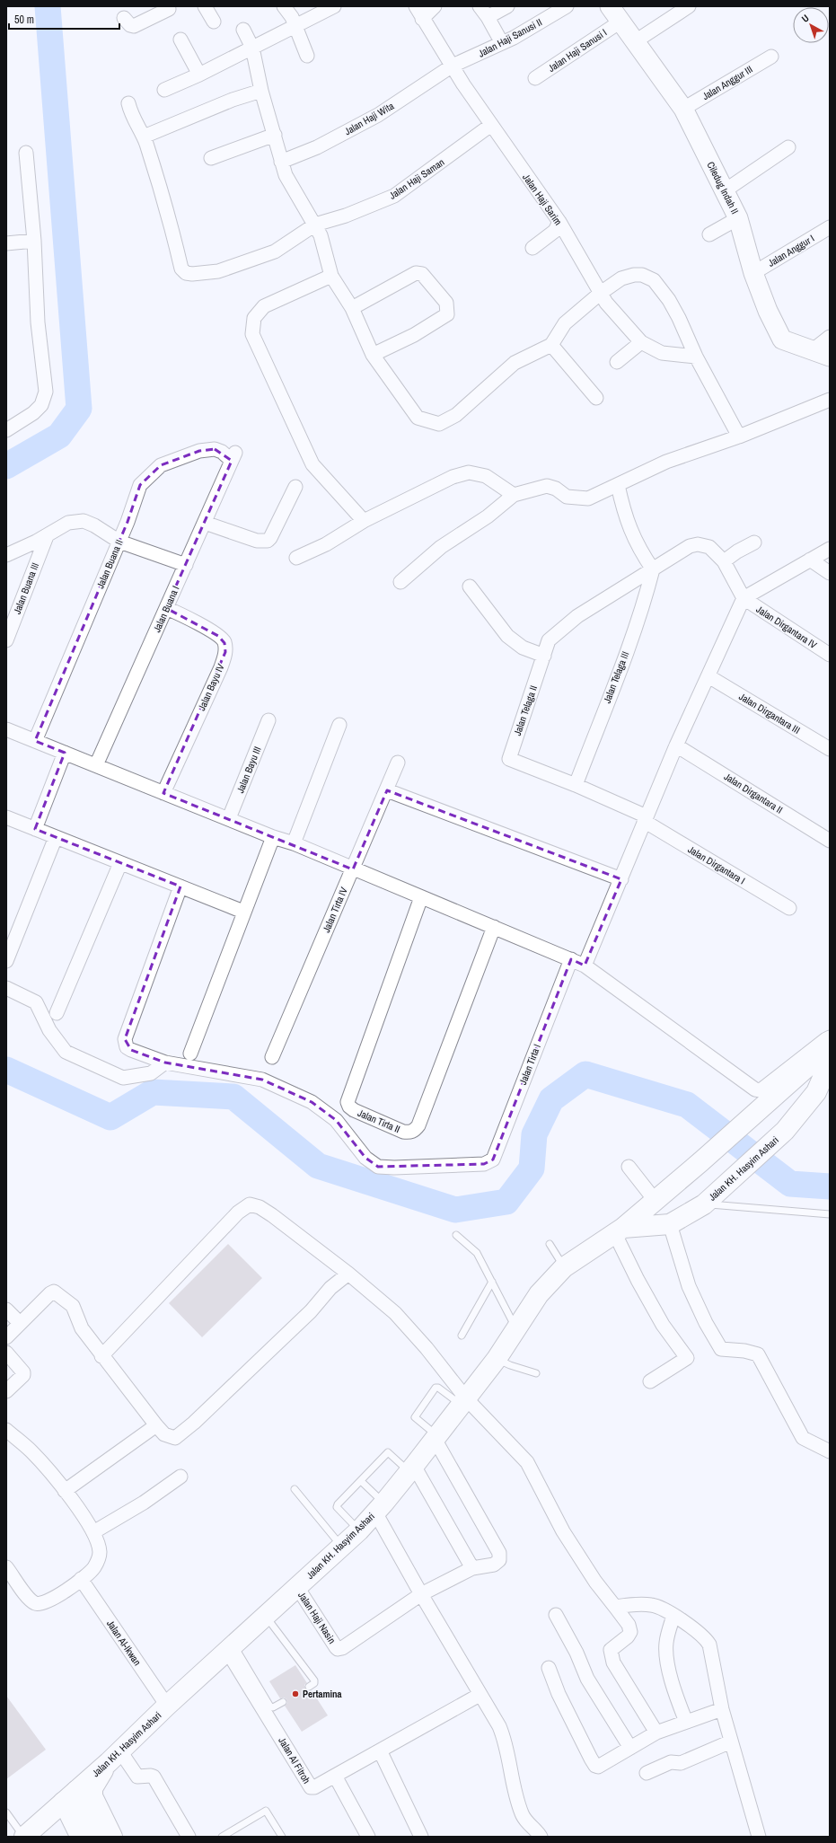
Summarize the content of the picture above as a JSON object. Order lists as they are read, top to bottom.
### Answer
{
  "streets": {
    "main road": ["Jalan KH. Hasyim Ashari"],
    "street": [
      "Jalan Haji Sanusi II",
      "Jalan Haji Sanusi I",
      "Jalan Anggur III",
      "Jalan Haji Wita",
      "Jalan Haji Saman",
      "Ciledug Indah II",
      "Jalan Haji Sarim",
      "Jalan Anggur I",
      "Jalan Buana II",
      "Jalan Buana III",
      "Jalan Buana I",
      "Jalan Dirgantara IV",
      "Jalan Telaga III",
      "Jalan Bayu IV",
      "Jalan Telaga II",
      "Jalan Dirgantara III",
      "Jalan Bayu III",
      "Jalan Dirgantara II",
      "Jalan Dirgantara I",
      "Jalan Tirta IV",
      "Jalan Tirta I",
      "Jalan Tirta II",
      "Jalan Haji Nasin",
      "Jalan Al-Ikwan",
      "Jalan Al Fitroh"
    ]
  },
  "crossings": [
    ["Jalan Haji Sanusi II", "Jalan Haji Wita"],
    ["Jalan Haji Sanusi II", "Jalan Haji Sarim"],
    ["Jalan Haji Sanusi I", "Ciledug Indah II"],
    ["Jalan Anggur III", "Ciledug Indah II"],
    ["Jalan Haji Wita", "Jalan Haji Sarim"],
    ["Jalan Haji Saman", "Jalan Haji Sarim"],
    ["Ciledug Indah II", "Jalan Anggur I"],
    ["Jalan Buana II", "Jalan Buana I"],
    ["Jalan Buana I", "Jalan Bayu IV"],
    ["Jalan Dirgantara IV", "Jalan Telaga II"],
    ["Jalan Telaga III", "Jalan Telaga II"],
    ["Jalan Telaga II", "Jalan Dirgantara I"],
    ["Jalan KH. Hasyim Ashari", "Jalan Haji Nasin"],
    ["Jalan KH. Hasyim Ashari", "Jalan Al-Ikwan"],
    ["Jalan KH. Hasyim Ashari", "Jalan Al Fitroh"]
  ],
  "places": ["Pertamina"],
  "scale_bar": "50 m",
  "north": "top left"
}
